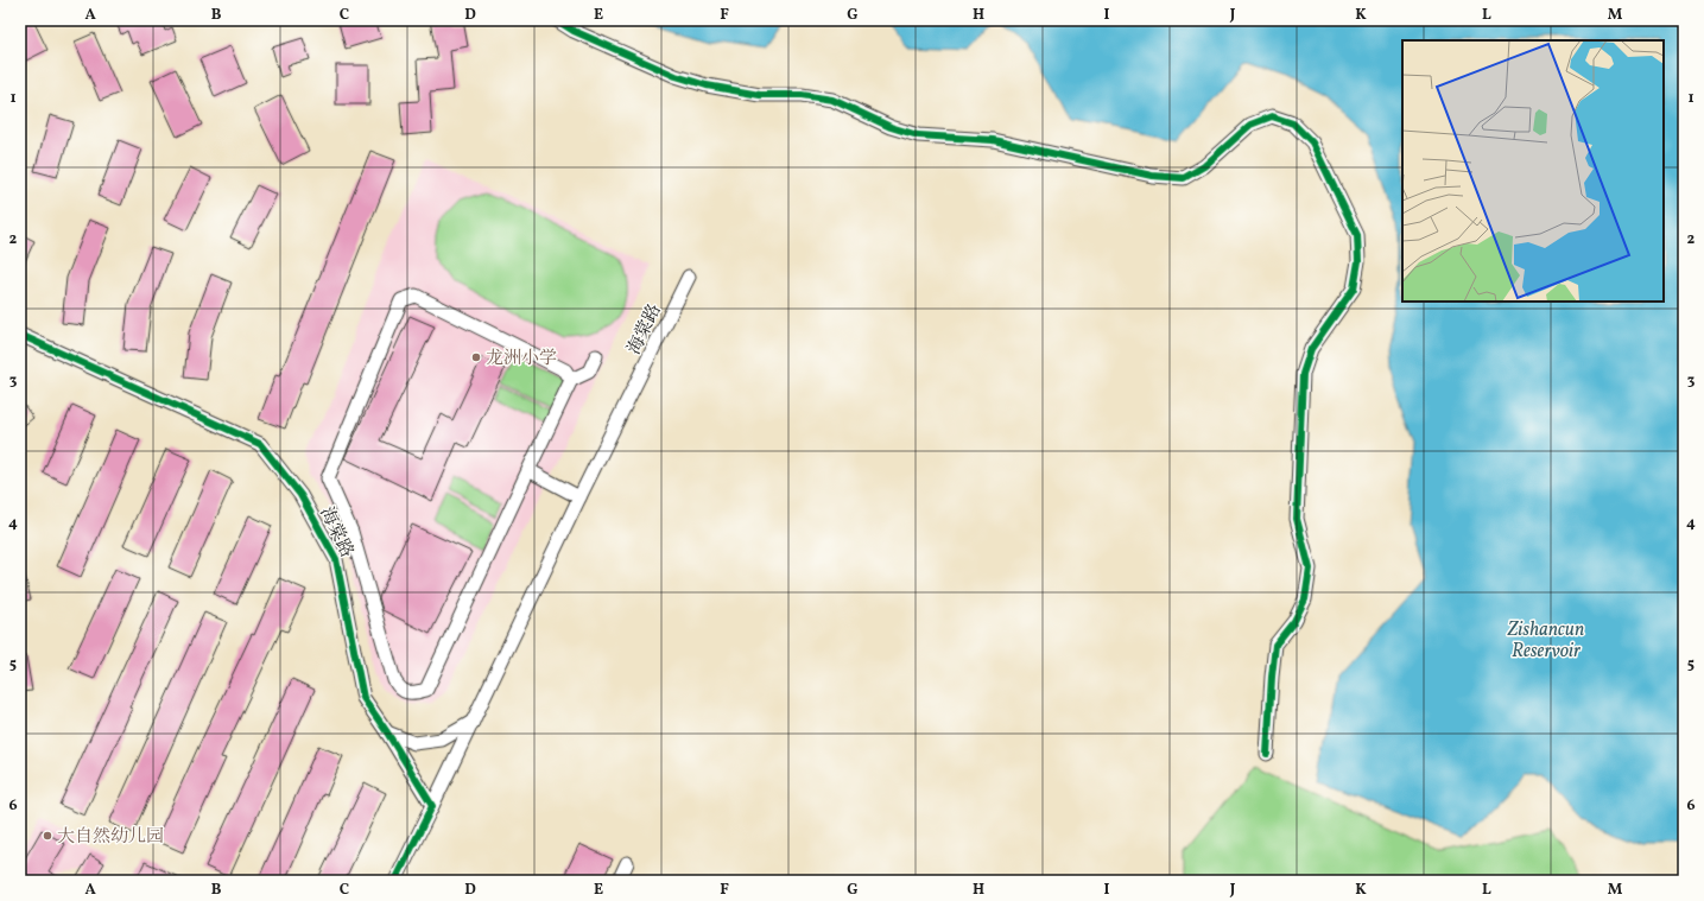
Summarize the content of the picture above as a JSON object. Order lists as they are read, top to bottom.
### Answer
{
  "streets": {
    "street": ["海棠路"]
  },
  "water": ["Zishancun Reservoir"],
  "places": ["龙洲小学", "大自然幼儿园"],
  "grid": {
    "columns": [
      "A",
      "B",
      "C",
      "D",
      "E",
      "F",
      "G",
      "H",
      "I",
      "J",
      "K",
      "L",
      "M"
    ],
    "rows": [
      "1",
      "2",
      "3",
      "4",
      "5",
      "6"
    ]
  }
}
